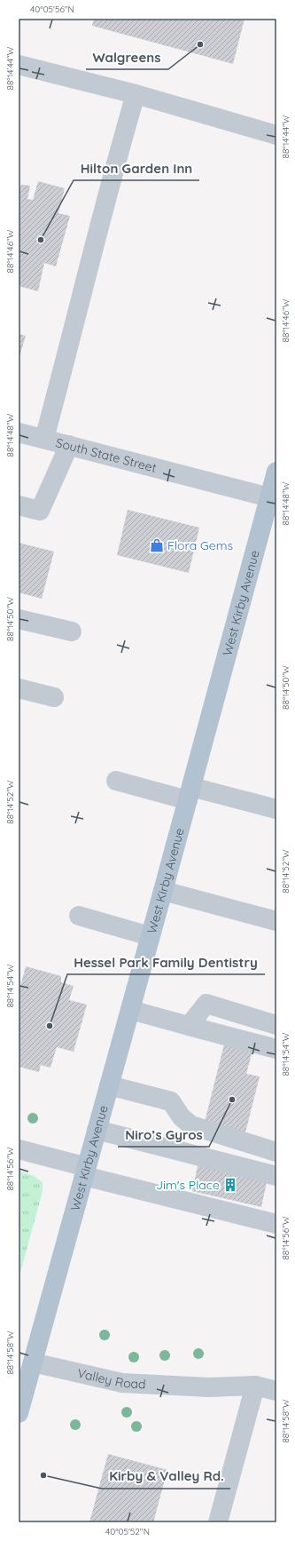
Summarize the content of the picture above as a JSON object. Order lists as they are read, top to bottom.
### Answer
{
  "streets": {
    "main road": ["West Kirby Avenue"],
    "street": ["South State Street", "Valley Road"]
  },
  "crossings": [
    ["South State Street", "West Kirby Avenue"],
    ["West Kirby Avenue", "Valley Road"]
  ],
  "places": {
    "other": [
      "Walgreens",
      "Hilton Garden Inn",
      "Hessel Park Family Dentistry",
      "Niro’s Gyros",
      "Kirby & Valley Rd."
    ],
    "shop": ["Flora Gems"],
    "building": ["Jim's Place"]
  },
  "coordinates": [
    "40°05'56\"N",
    "88°14'44\"W",
    "88°14'46\"W",
    "88°14'48\"W",
    "88°14'50\"W",
    "88°14'52\"W",
    "88°14'54\"W",
    "88°14'56\"W",
    "88°14'58\"W",
    "40°05'52\"N"
  ]
}
